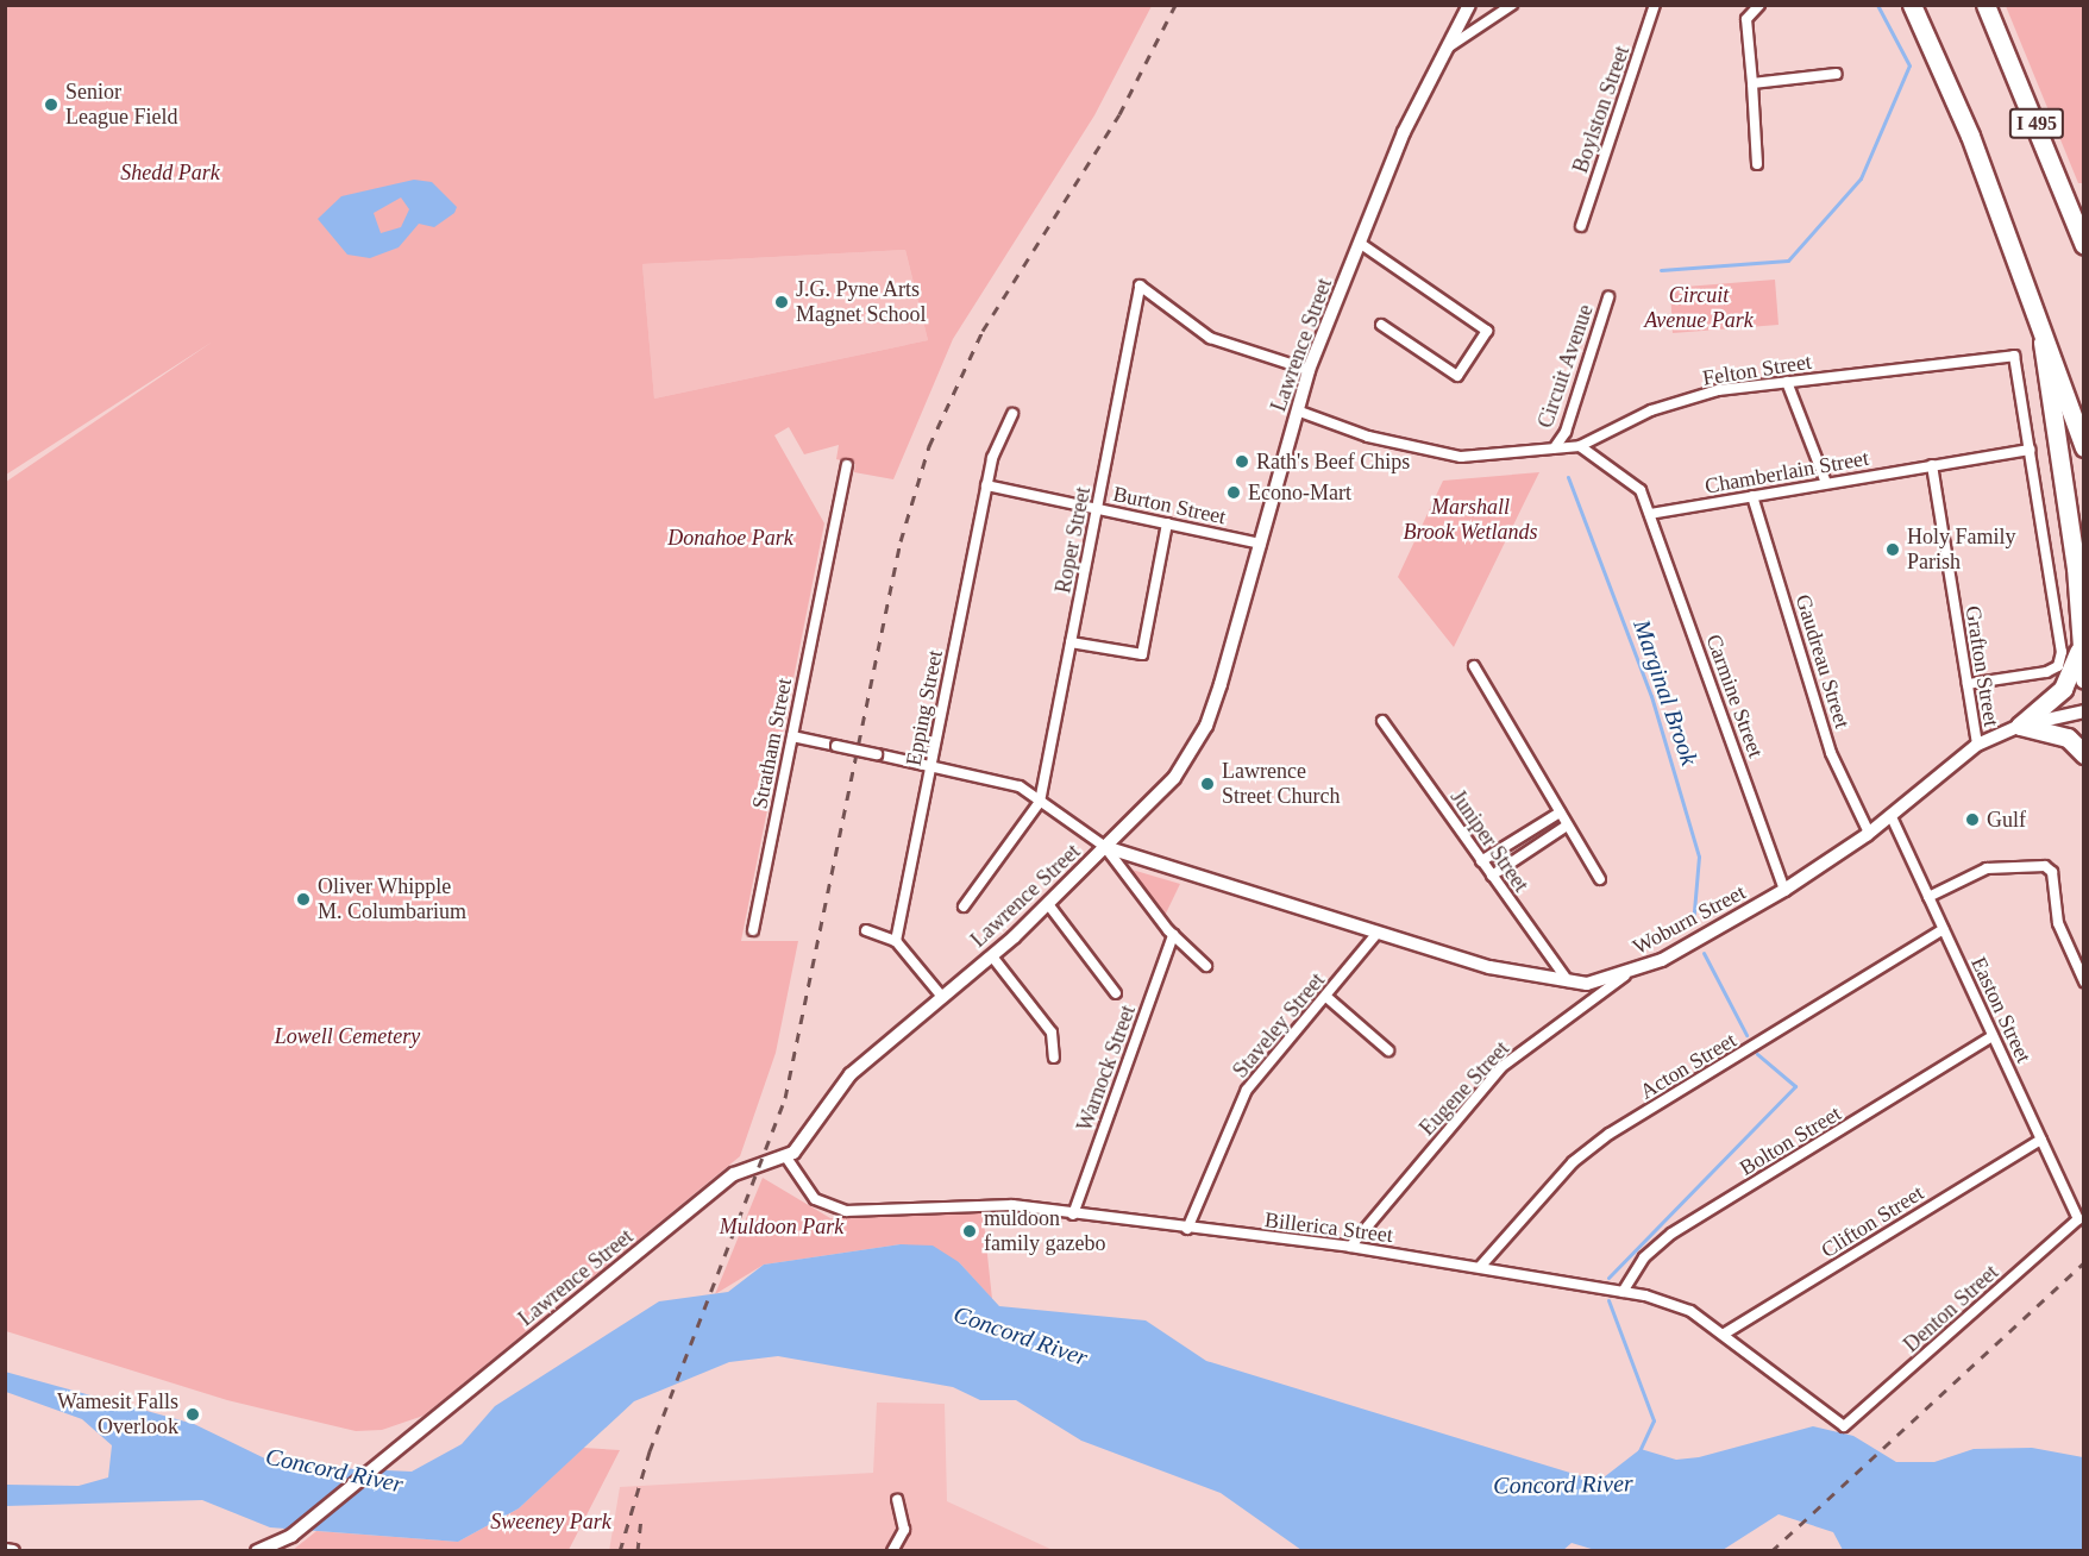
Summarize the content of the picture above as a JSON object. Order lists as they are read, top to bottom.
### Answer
{
  "streets": {
    "highway": ["I 495"],
    "main road": ["Lawrence Street", "Woburn Street"],
    "street": [
      "Boylston Street",
      "Circuit Avenue",
      "Felton Street",
      "Chamberlain Street",
      "Burton Street",
      "Roper Street",
      "Gaudreau Street",
      "Grafton Street",
      "Carmine Street",
      "Epping Street",
      "Stratham Street",
      "Juniper Street",
      "Easton Street",
      "Staveley Street",
      "Acton Street",
      "Warnock Street",
      "Eugene Street",
      "Bolton Street",
      "Clifton Street",
      "Billerica Street",
      "Denton Street"
    ]
  },
  "crossings": [
    ["Lawrence Street", "Felton Street"],
    ["Lawrence Street", "Burton Street"],
    ["Lawrence Street", "Roper Street"],
    ["Lawrence Street", "Woburn Street"],
    ["Lawrence Street", "Billerica Street"],
    ["Circuit Avenue", "Felton Street"],
    ["Felton Street", "Chamberlain Street"],
    ["Chamberlain Street", "Gaudreau Street"],
    ["Chamberlain Street", "Grafton Street"],
    ["Chamberlain Street", "Carmine Street"],
    ["Burton Street", "Roper Street"],
    ["Burton Street", "Epping Street"],
    ["Gaudreau Street", "Woburn Street"],
    ["Grafton Street", "Woburn Street"],
    ["Carmine Street", "Woburn Street"],
    ["Juniper Street", "Woburn Street"],
    ["Woburn Street", "Easton Street"],
    ["Woburn Street", "Staveley Street"],
    ["Woburn Street", "Eugene Street"],
    ["Easton Street", "Acton Street"],
    ["Easton Street", "Bolton Street"],
    ["Easton Street", "Clifton Street"],
    ["Easton Street", "Denton Street"],
    ["Staveley Street", "Billerica Street"],
    ["Acton Street", "Billerica Street"],
    ["Warnock Street", "Billerica Street"],
    ["Eugene Street", "Billerica Street"],
    ["Bolton Street", "Billerica Street"],
    ["Clifton Street", "Billerica Street"],
    ["Billerica Street", "Denton Street"]
  ],
  "water": ["Marginal Brook", "Concord River"],
  "parks": [
    "Shedd Park",
    "Circuit Avenue Park",
    "Marshall Brook Wetlands",
    "Donahoe Park",
    "Lowell Cemetery",
    "Muldoon Park",
    "Sweeney Park"
  ],
  "places": [
    "Senior League Field",
    "J.G. Pyne Arts Magnet School",
    "Rath's Beef Chips",
    "Econo-Mart",
    "Holy Family Parish",
    "Lawrence Street Church",
    "Gulf",
    "Oliver Whipple M. Columbarium",
    "muldoon family gazebo",
    "Wamesit Falls Overlook"
  ]
}
